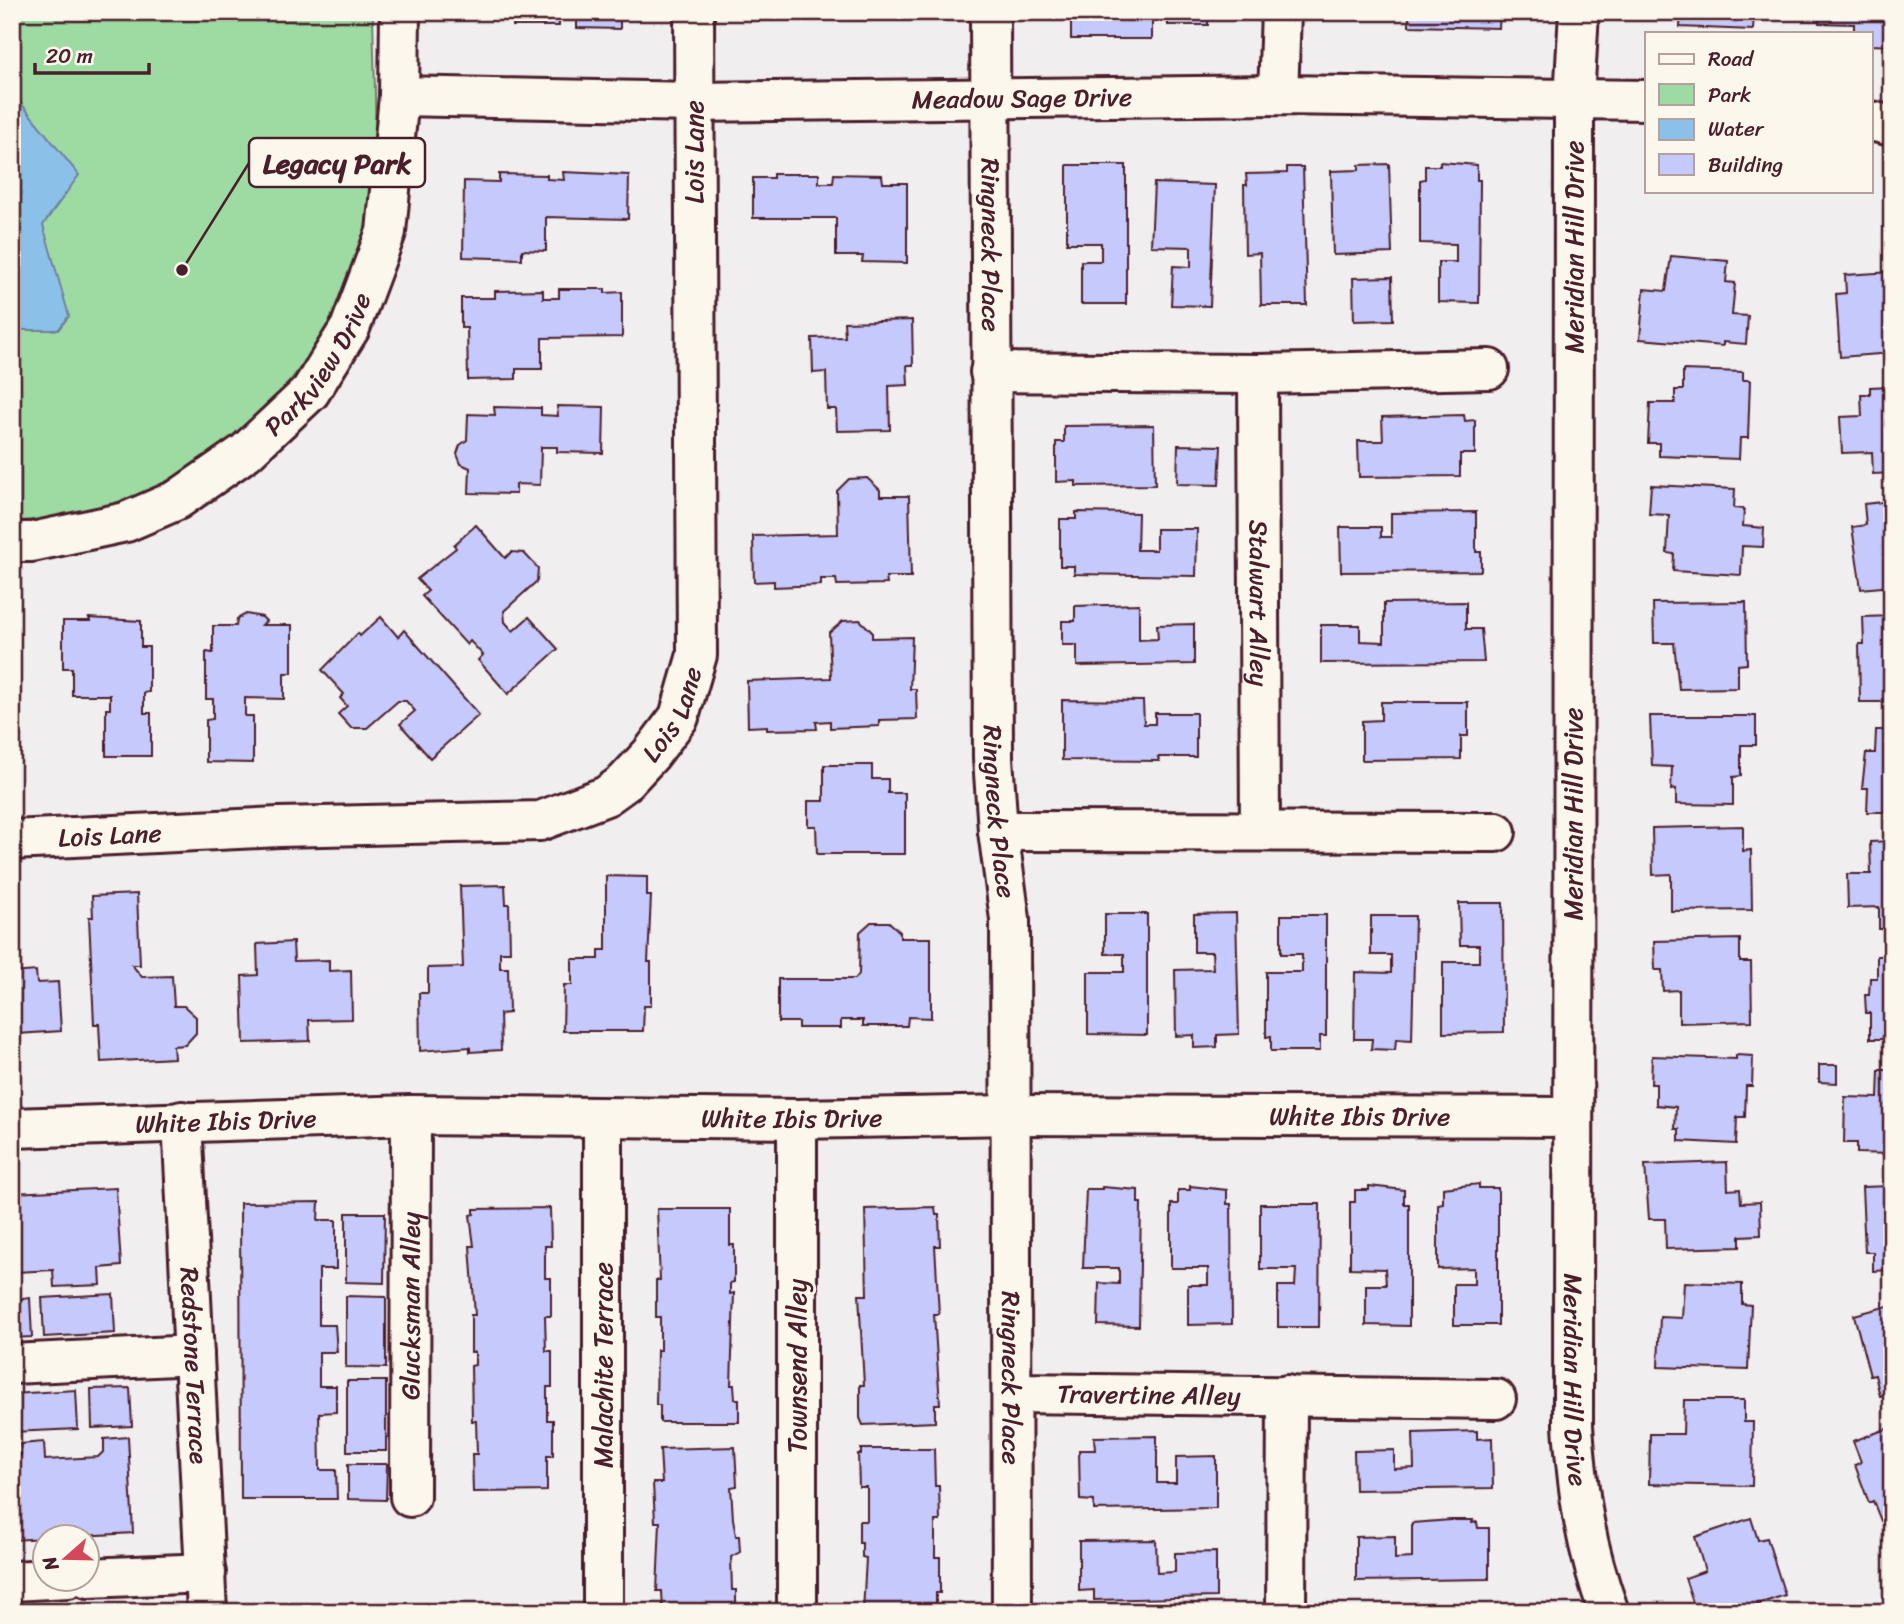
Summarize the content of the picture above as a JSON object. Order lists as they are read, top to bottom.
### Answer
{
  "streets": {
    "street": [
      "Meadow Sage Drive",
      "Lois Lane",
      "Ringneck Place",
      "Meridian Hill Drive",
      "Parkview Drive",
      "Stalwart Alley",
      "White Ibis Drive",
      "Glucksman Alley",
      "Malachite Terrace",
      "Redstone Terrace",
      "Townsend Alley",
      "Travertine Alley"
    ]
  },
  "crossings": [
    ["Meadow Sage Drive", "Lois Lane"],
    ["Meadow Sage Drive", "Ringneck Place"],
    ["Meadow Sage Drive", "Meridian Hill Drive"],
    ["Meadow Sage Drive", "Parkview Drive"],
    ["Ringneck Place", "White Ibis Drive"],
    ["Ringneck Place", "Travertine Alley"],
    ["Meridian Hill Drive", "White Ibis Drive"],
    ["White Ibis Drive", "Glucksman Alley"],
    ["White Ibis Drive", "Malachite Terrace"],
    ["White Ibis Drive", "Redstone Terrace"],
    ["White Ibis Drive", "Townsend Alley"]
  ],
  "places": ["Legacy Park"],
  "legend": [
    "Road",
    "Park",
    "Water",
    "Building"
  ],
  "scale_bar": "20 m",
  "north": "left"
}
